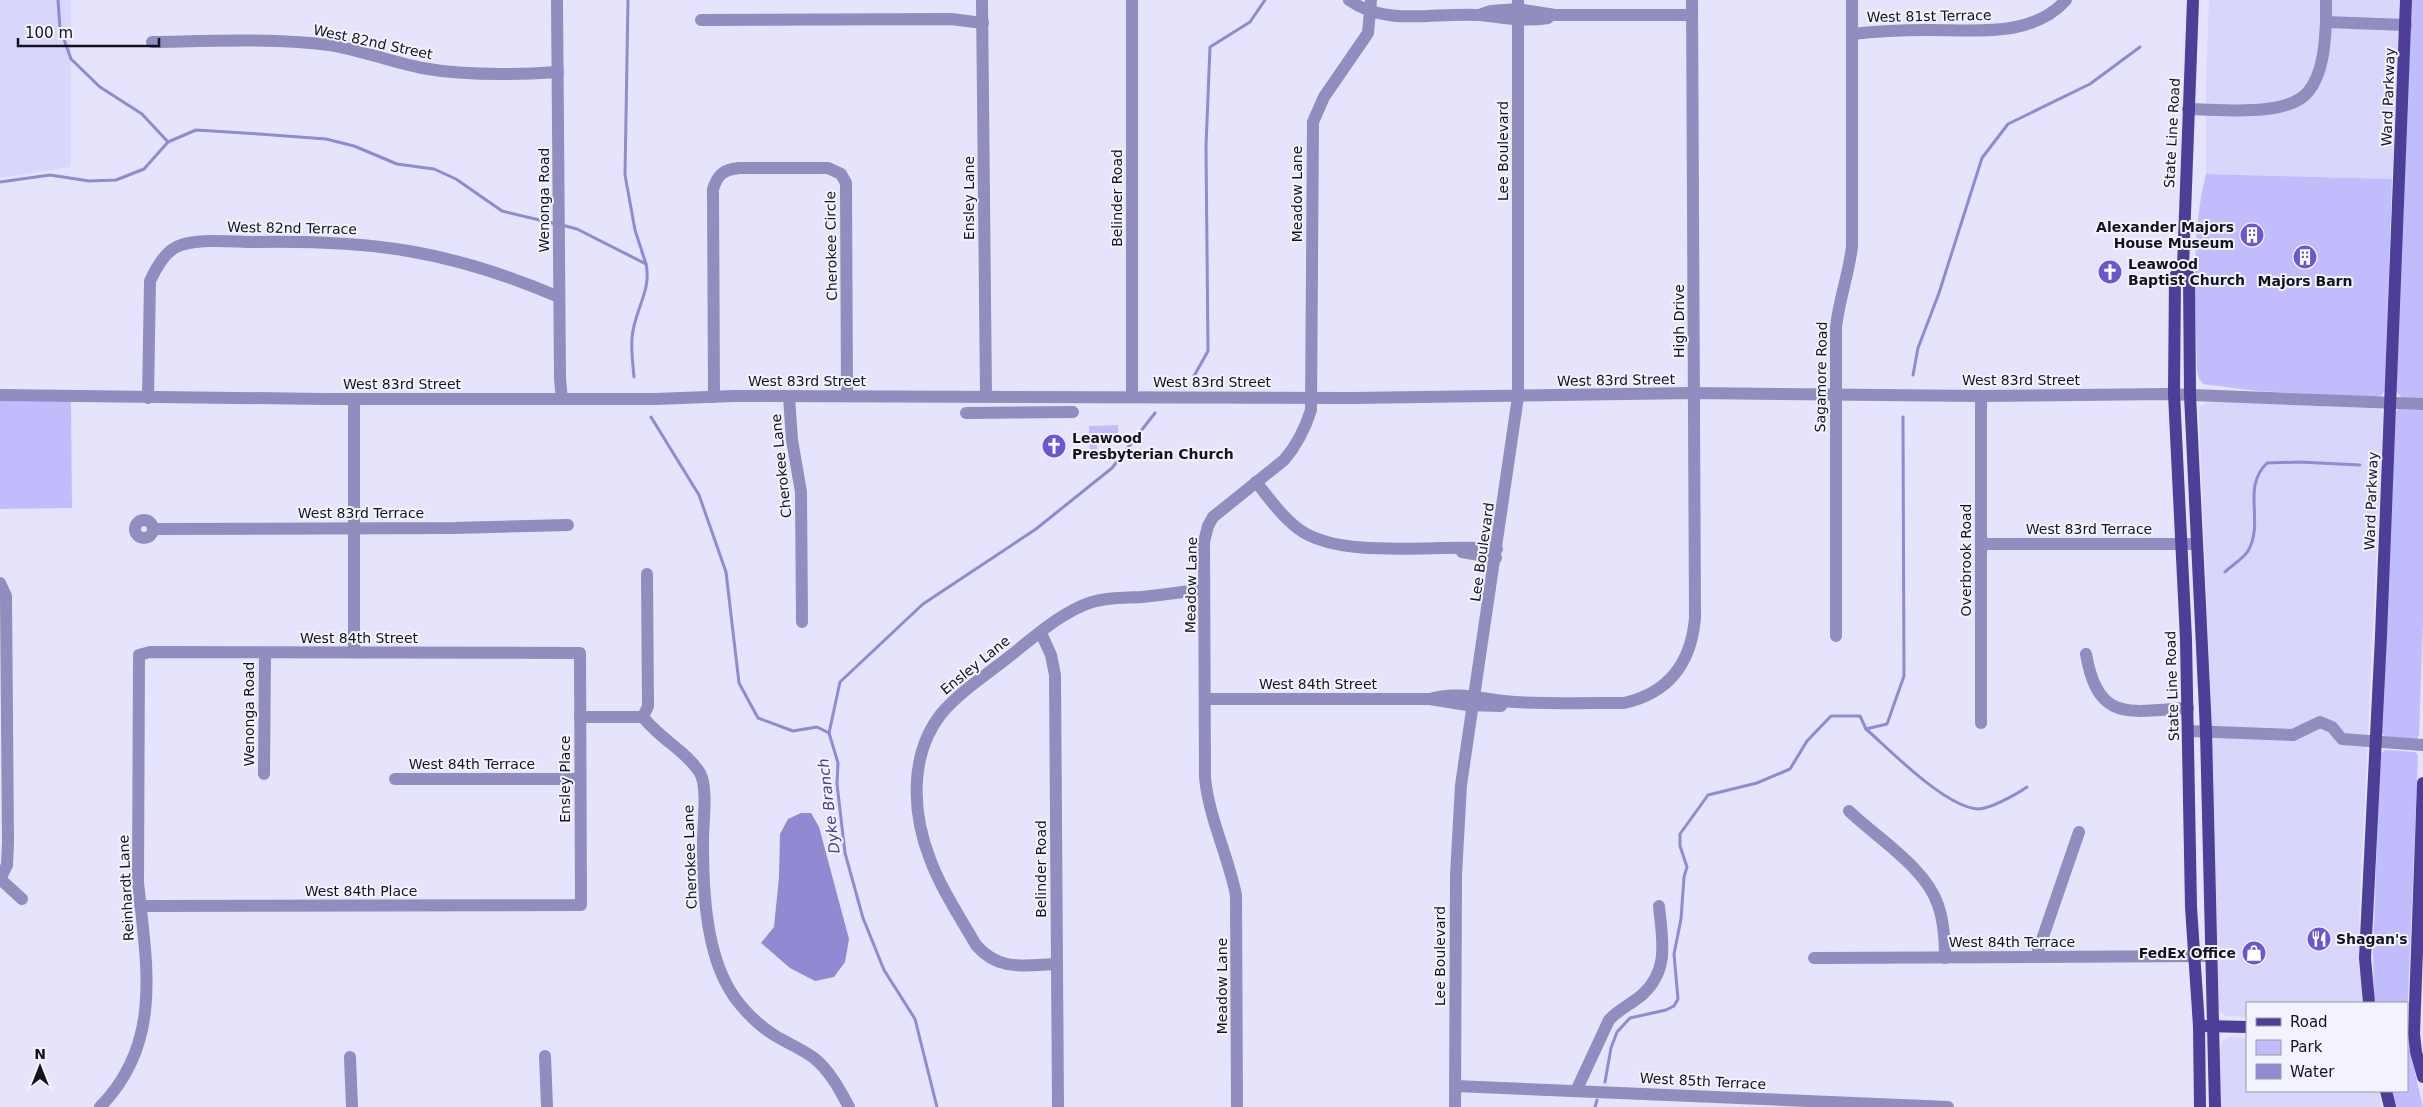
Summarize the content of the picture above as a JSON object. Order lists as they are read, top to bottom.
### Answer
{
  "streets": {
    "main road": ["Ward Parkway", "State Line Road"],
    "street": [
      "West 81st Terrace",
      "West 82nd Street",
      "Lee Boulevard",
      "Meadow Lane",
      "Ensley Lane",
      "Belinder Road",
      "Wenonga Road",
      "West 82nd Terrace",
      "Cherokee Circle",
      "High Drive",
      "Sagamore Road",
      "West 83rd Street",
      "Cherokee Lane",
      "West 83rd Terrace",
      "Overbrook Road",
      "West 84th Street",
      "West 84th Terrace",
      "Ensley Place",
      "Reinhardt Lane",
      "West 84th Place",
      "West 85th Terrace"
    ]
  },
  "crossings": [
    ["West 81st Terrace", "Sagamore Road"],
    ["West 82nd Street", "Wenonga Road"],
    ["Ward Parkway", "West 83rd Street"],
    ["State Line Road", "West 83rd Street"],
    ["State Line Road", "West 83rd Terrace"],
    ["State Line Road", "West 84th Terrace"],
    ["Lee Boulevard", "West 83rd Street"],
    ["Lee Boulevard", "West 84th Street"],
    ["Lee Boulevard", "West 85th Terrace"],
    ["Meadow Lane", "Ensley Lane"],
    ["Meadow Lane", "West 83rd Street"],
    ["Meadow Lane", "West 84th Street"],
    ["Ensley Lane", "Belinder Road"],
    ["Ensley Lane", "West 83rd Street"],
    ["Belinder Road", "West 83rd Street"],
    ["Wenonga Road", "West 82nd Terrace"],
    ["Wenonga Road", "West 83rd Street"],
    ["Wenonga Road", "West 84th Street"],
    ["West 82nd Terrace", "West 83rd Street"],
    ["Cherokee Circle", "West 83rd Street"],
    ["High Drive", "West 83rd Street"],
    ["High Drive", "West 84th Street"],
    ["Sagamore Road", "West 83rd Street"],
    ["West 83rd Street", "Cherokee Lane"],
    ["West 83rd Street", "Overbrook Road"],
    ["West 83rd Terrace", "Overbrook Road"],
    ["West 84th Street", "Ensley Place"],
    ["West 84th Street", "Reinhardt Lane"],
    ["West 84th Terrace", "Ensley Place"],
    ["Ensley Place", "West 84th Place"],
    ["Reinhardt Lane", "West 84th Place"]
  ],
  "water": ["Dyke Branch"],
  "places": {
    "building": ["Alexander Majors House Museum", "Majors Barn"],
    "church": ["Leawood Baptist Church", "Leawood Presbyterian Church"],
    "restaurant": ["Shagan's"],
    "shop": ["FedEx Office"]
  },
  "legend": ["Road", "Park", "Water"],
  "scale_bar": "100 m",
  "north": "top"
}
